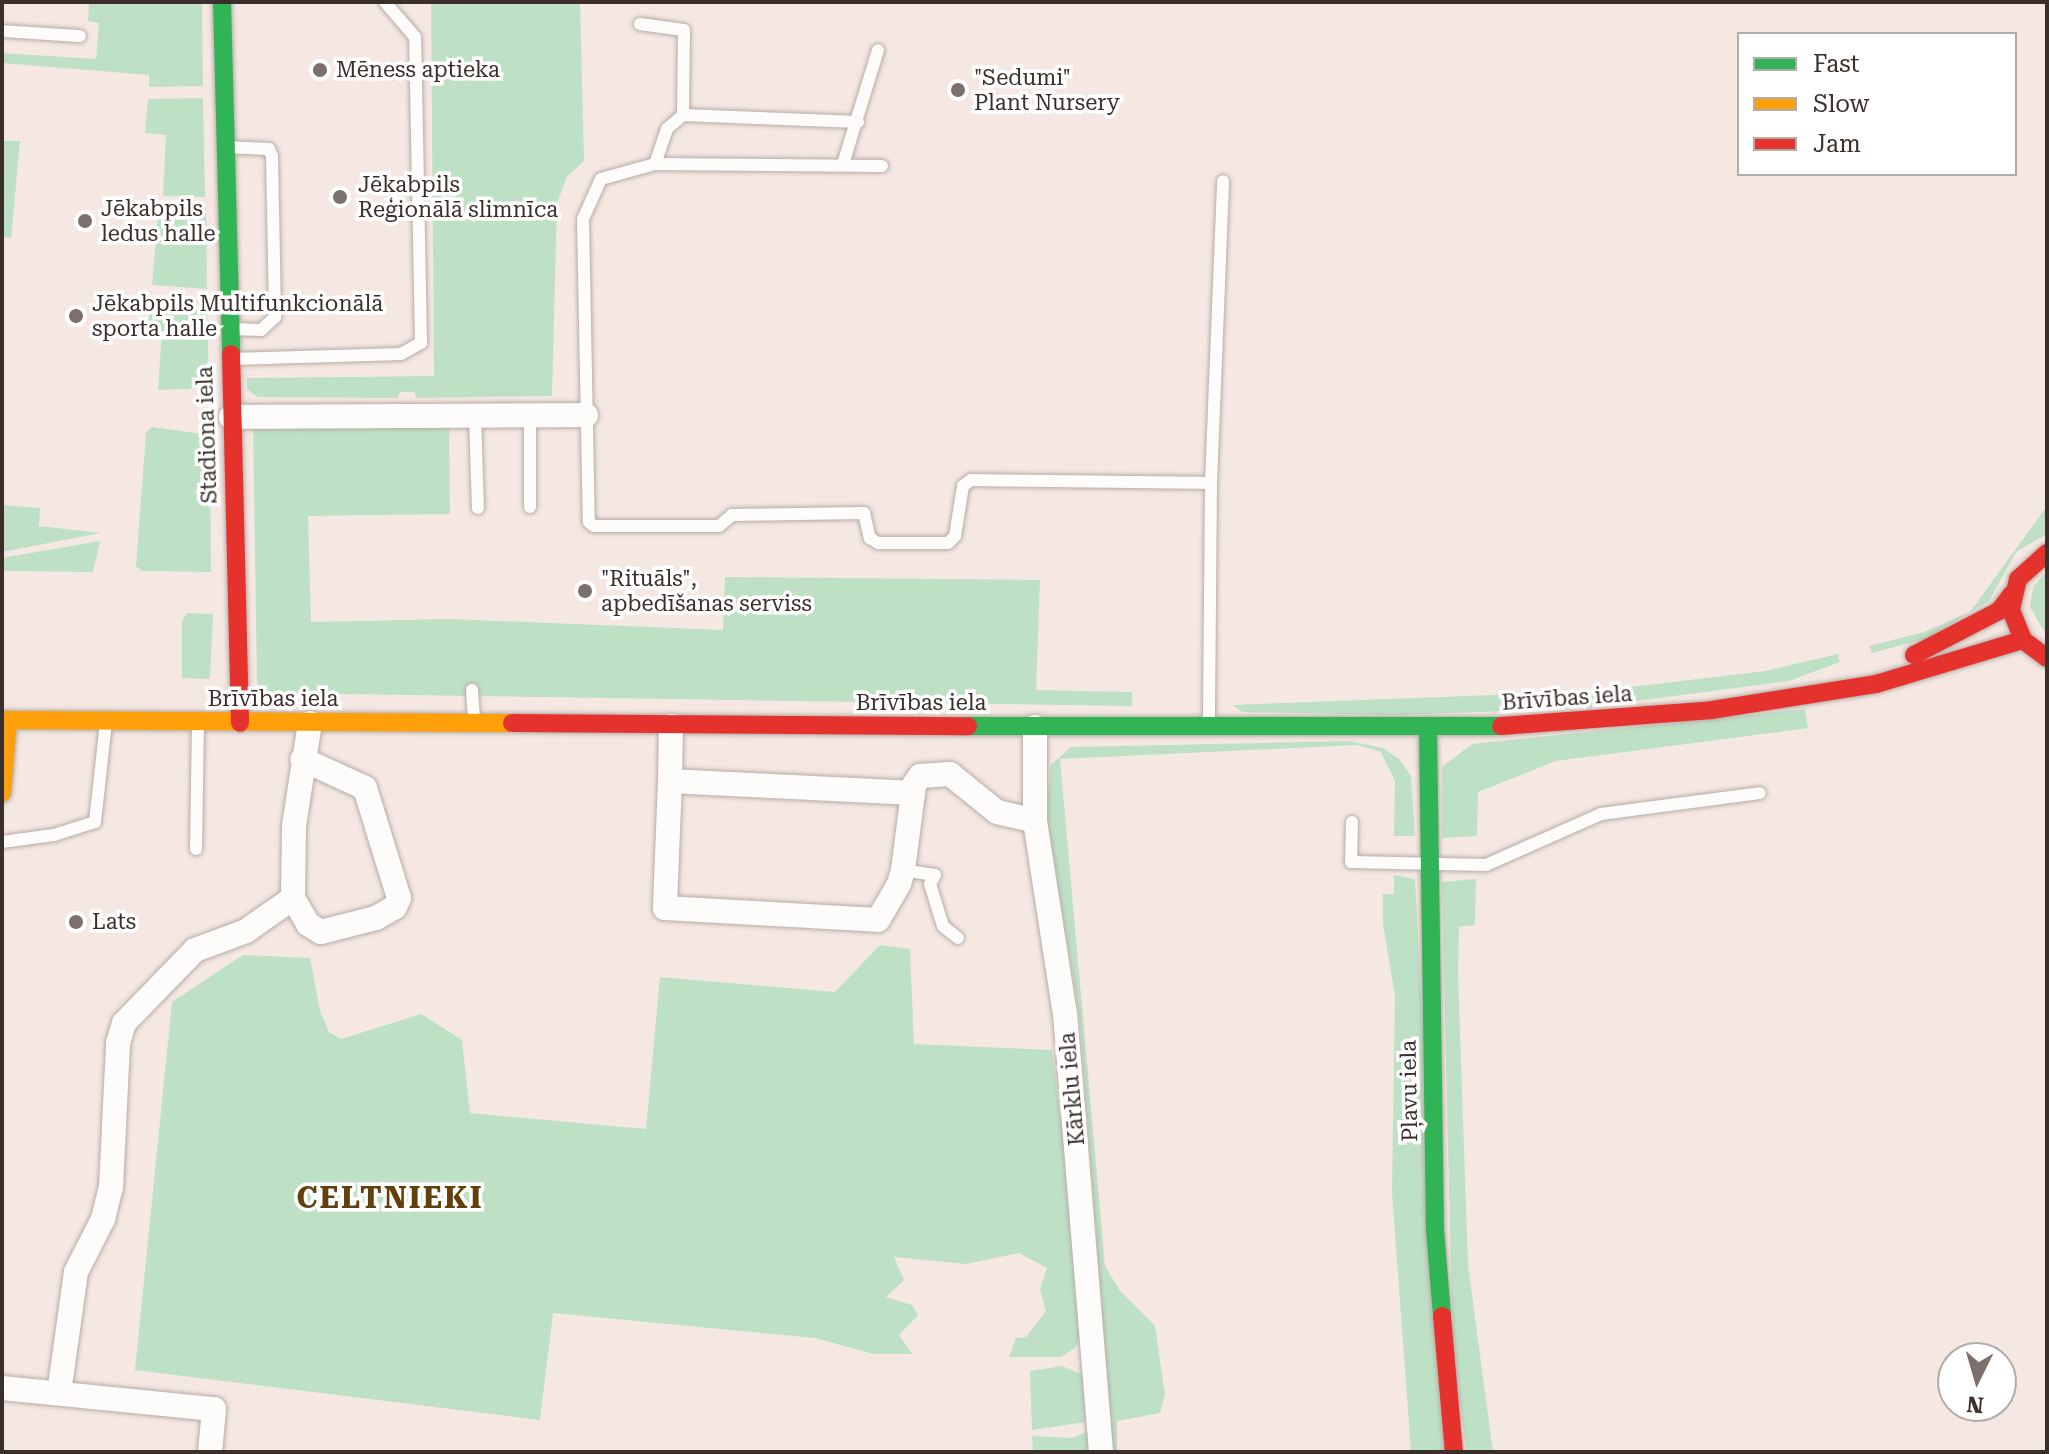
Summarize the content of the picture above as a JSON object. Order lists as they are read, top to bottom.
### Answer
{
  "streets": {
    "main road": ["Stadiona iela", "Brīvības iela", "Pļavu iela"],
    "street": ["Kārklu iela"]
  },
  "crossings": [
    ["Stadiona iela", "Brīvības iela"],
    ["Brīvības iela", "Kārklu iela"],
    ["Brīvības iela", "Pļavu iela"]
  ],
  "districts": ["CELTNIEKI"],
  "places": [
    "Mēness aptieka",
    "\"Sedumi\" Plant Nursery",
    "Jēkabpils Reģionālā slimnīca",
    "Jēkabpils ledus halle",
    "Jēkabpils Multifunkcionālā sporta halle",
    "\"Rituāls\", apbedīšanas serviss",
    "Lats"
  ],
  "legend": ["Fast", "Slow", "Jam"],
  "north": "bottom"
}
